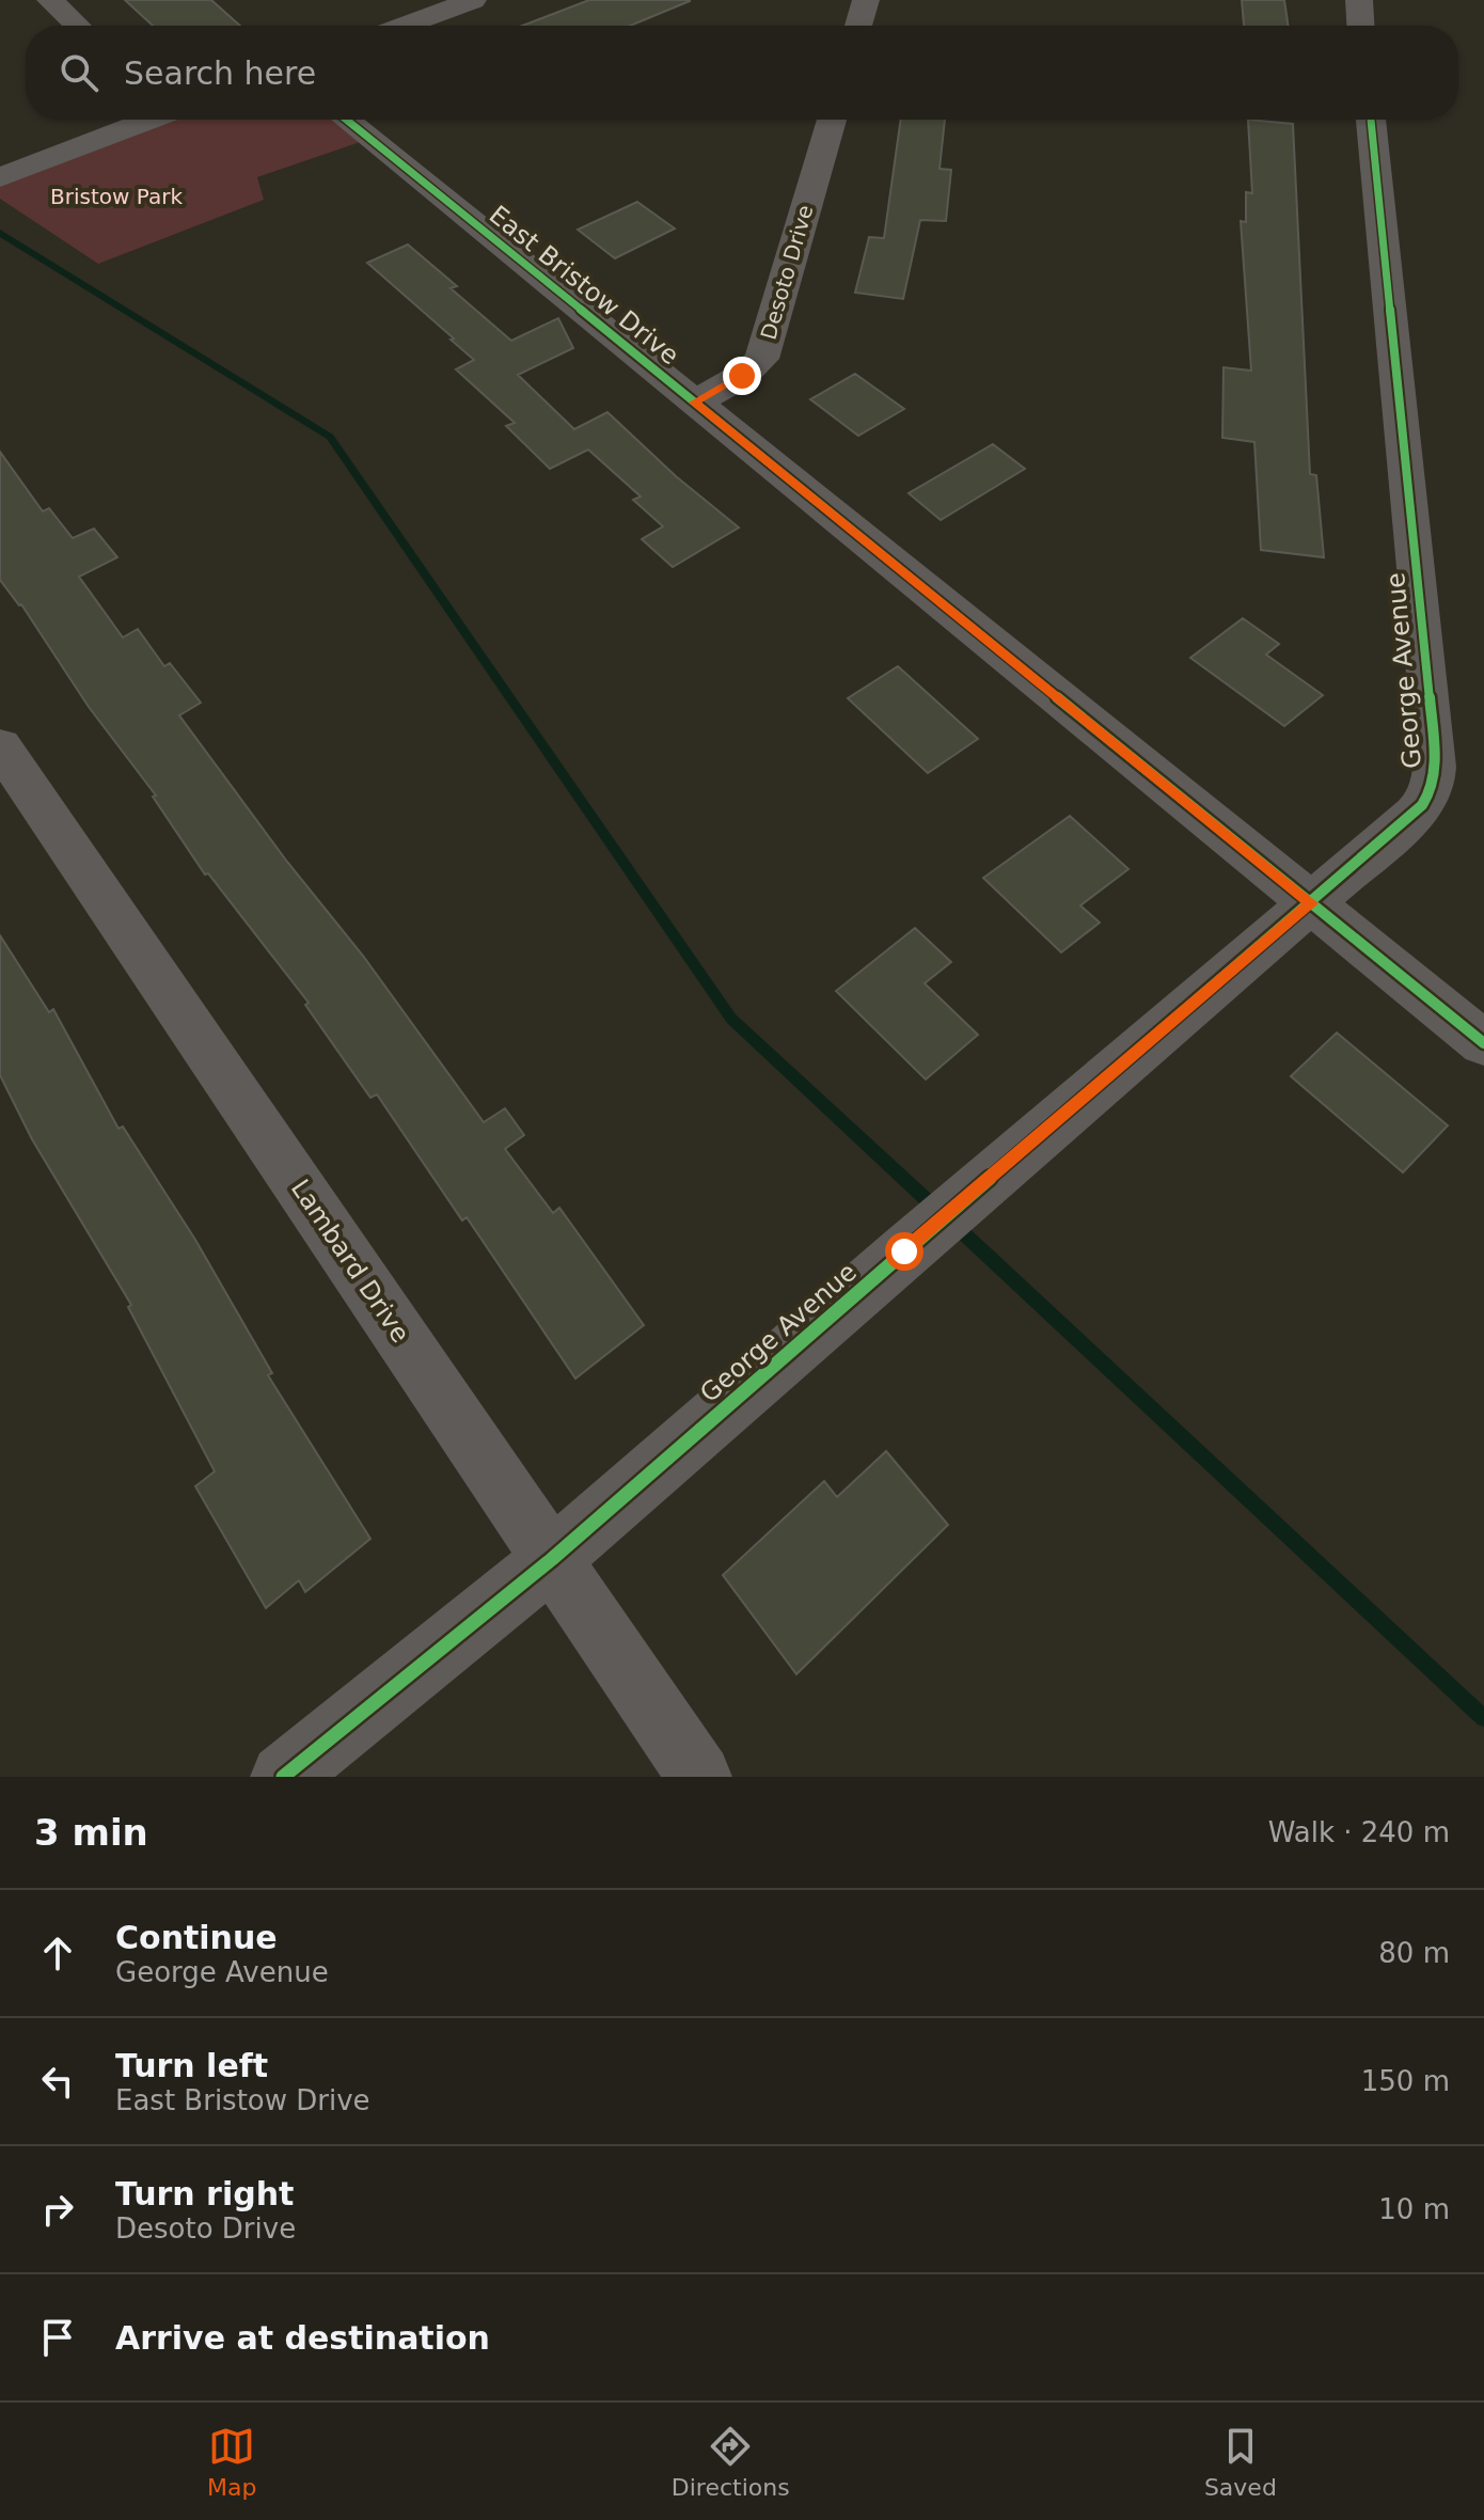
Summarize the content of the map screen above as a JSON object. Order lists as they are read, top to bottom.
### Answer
{
  "streets": {
    "street": [
      "Desoto Drive",
      "East Bristow Drive",
      "George Avenue",
      "Lambard Drive"
    ]
  },
  "crossings": [
    ["Desoto Drive", "East Bristow Drive"],
    ["East Bristow Drive", "George Avenue"],
    ["George Avenue", "Lambard Drive"]
  ],
  "parks": ["Bristow Park"],
  "page": {
    "search": "Search here",
    "heading": ["3 min", "Walk · 240 m"],
    "list": [
      ["Continue", "George Avenue", "80 m"],
      ["Turn left", "East Bristow Drive", "150 m"],
      ["Turn right", "Desoto Drive", "10 m"],
      "Arrive at destination"
    ],
    "nav": ["Map", "Directions", "Saved"]
  }
}
